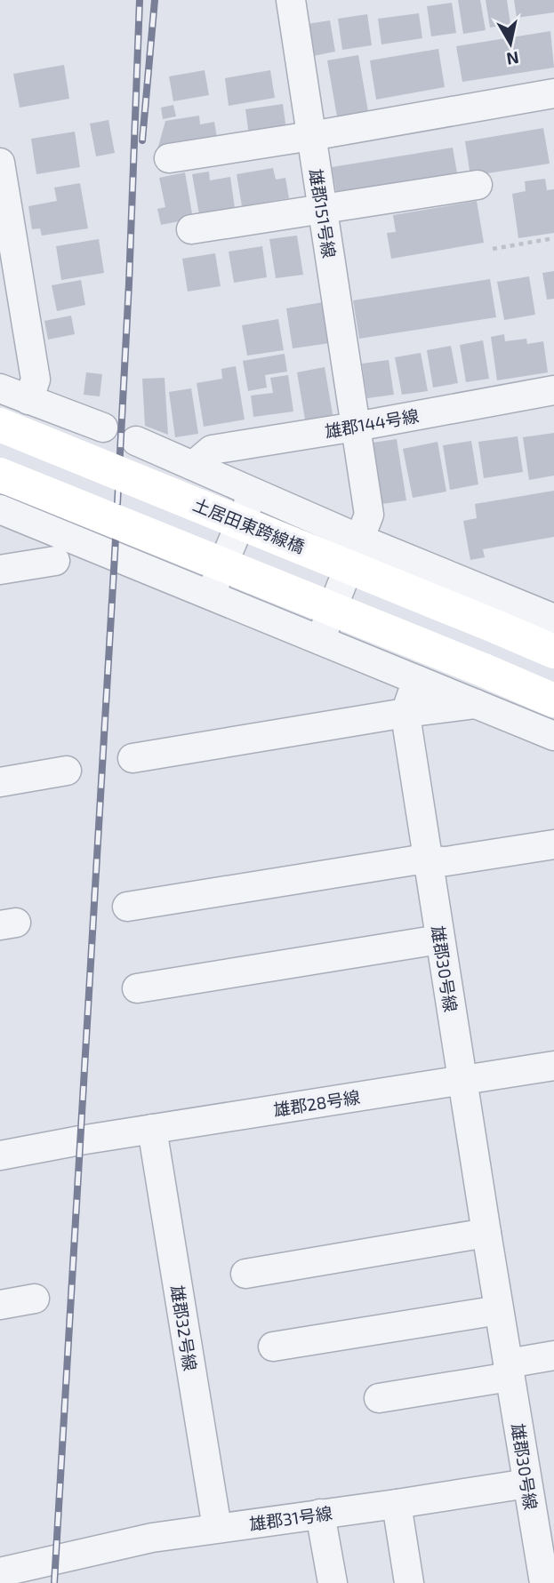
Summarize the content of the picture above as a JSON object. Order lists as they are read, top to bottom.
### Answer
{
  "streets": {
    "street": [
      "雄郡151号線",
      "雄郡144号線",
      "土居田東跨線橋",
      "雄郡30号線",
      "雄郡28号線",
      "雄郡32号線",
      "雄郡31号線"
    ]
  },
  "crossings": [
    ["雄郡151号線", "雄郡144号線"],
    ["雄郡30号線", "雄郡28号線"],
    ["雄郡30号線", "雄郡31号線"],
    ["雄郡28号線", "雄郡32号線"],
    ["雄郡32号線", "雄郡31号線"]
  ],
  "north": "bottom"
}
